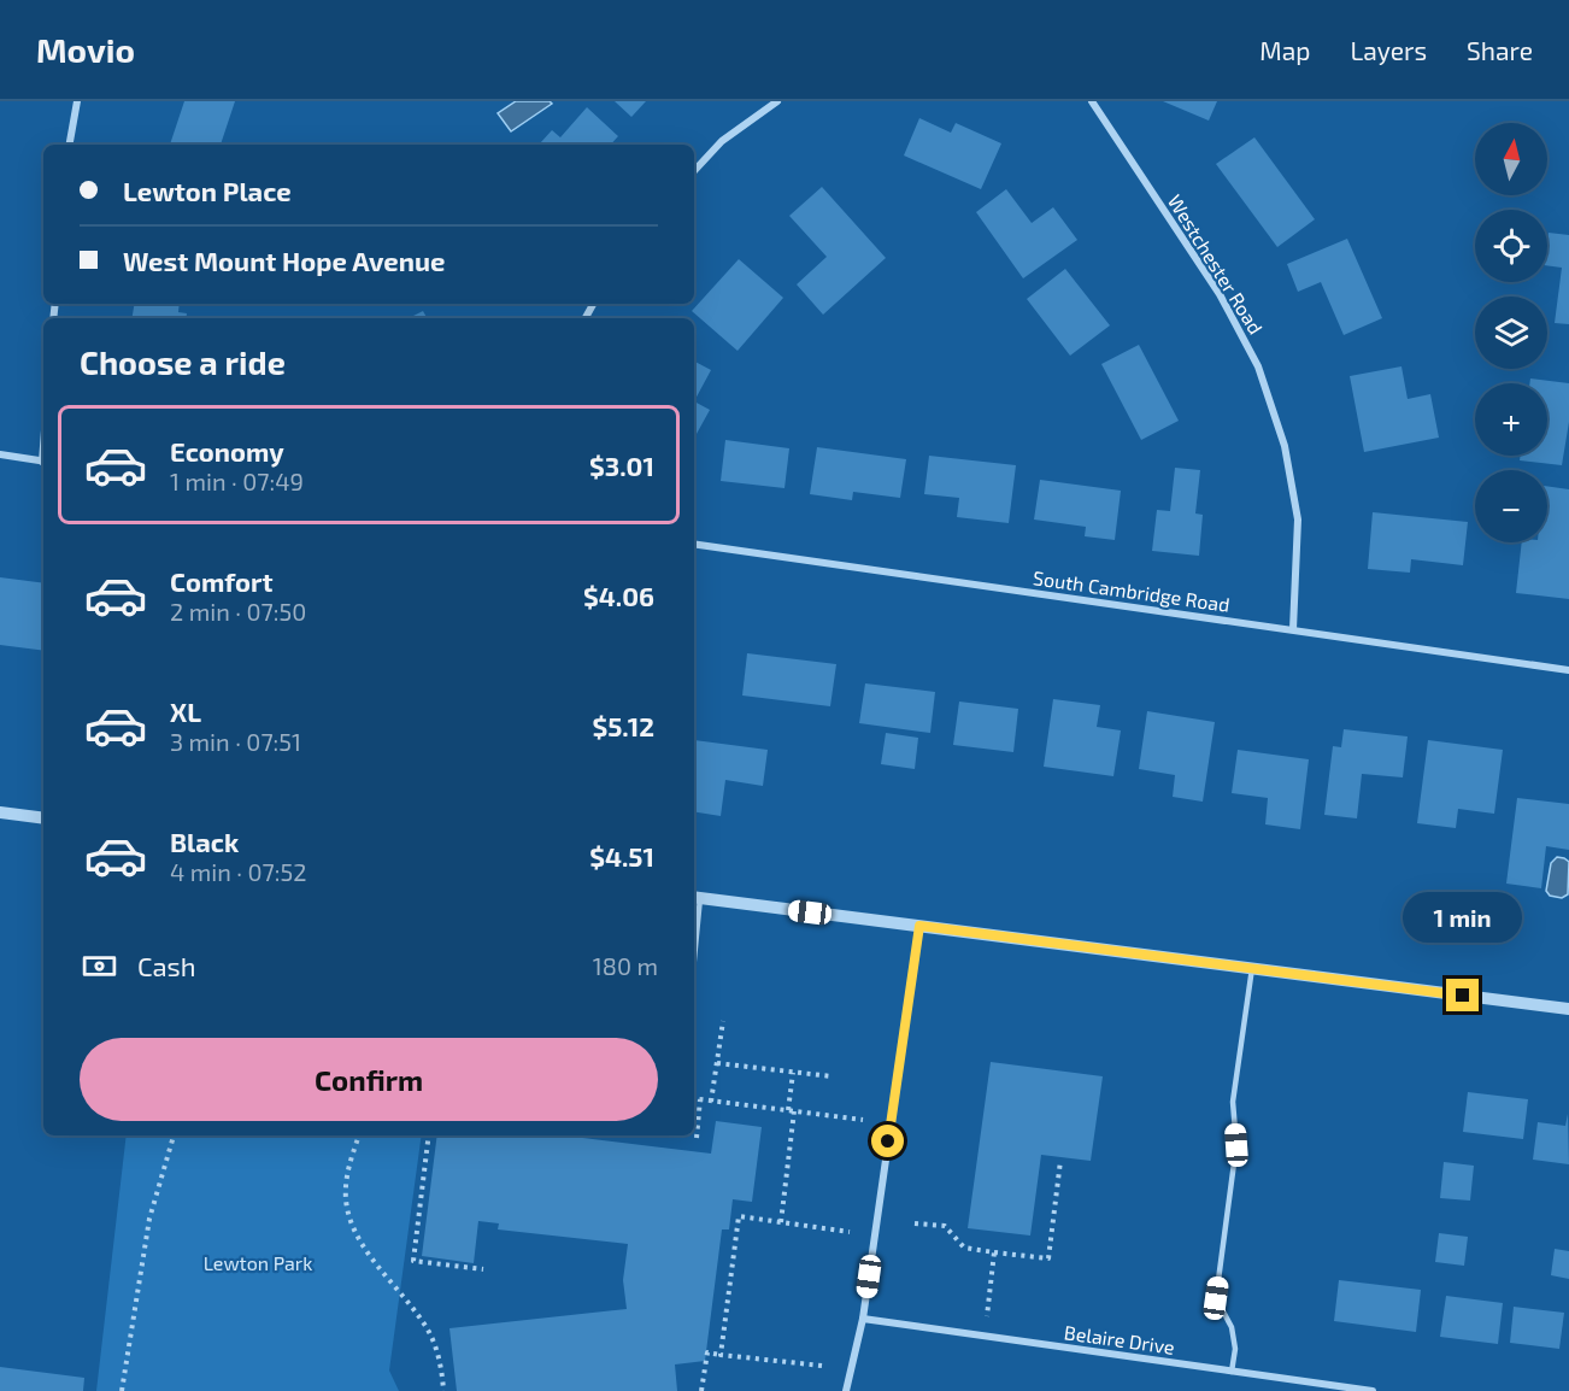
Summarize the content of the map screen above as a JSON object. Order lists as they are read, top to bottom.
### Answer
{
  "streets": {
    "street": ["Westchester Road", "South Cambridge Road", "Belaire Drive"]
  },
  "crossings": [
    ["Westchester Road", "South Cambridge Road"]
  ],
  "parks": ["Lewton Park"],
  "north": "top",
  "page": {
    "header": "Movio",
    "nav": ["Map", "Layers", "Share"],
    "map_buttons": ["+", "−"],
    "banner": ["Lewton Place", "West Mount Hope Avenue"],
    "heading": "Choose a ride",
    "list": [
      {
        "name": "Economy",
        "note": "1 min · 07:49",
        "value": "$3.01"
      },
      {
        "name": "Comfort",
        "note": "2 min · 07:50",
        "value": "$4.06"
      },
      {
        "name": "XL",
        "note": "3 min · 07:51",
        "value": "$5.12"
      },
      {
        "name": "Black",
        "note": "4 min · 07:52",
        "value": "$4.51"
      }
    ],
    "bubble": "1 min",
    "pay": ["Cash", "180 m"],
    "buttons": "Confirm"
  }
}
